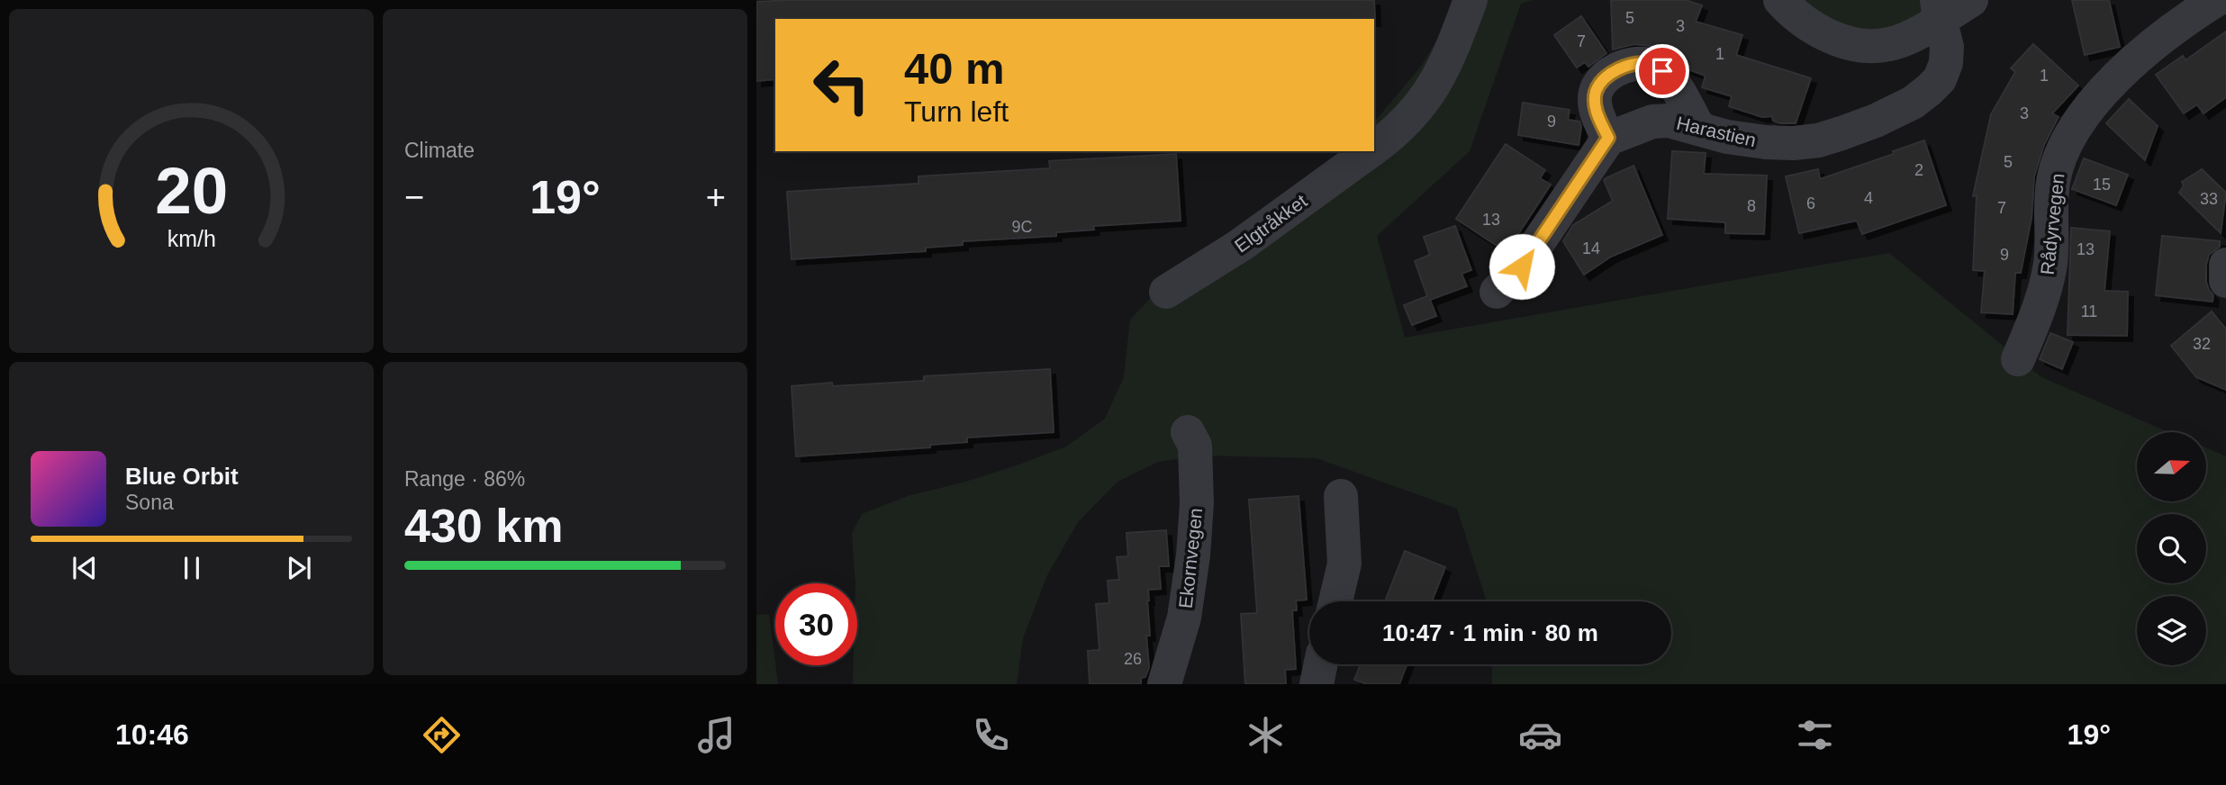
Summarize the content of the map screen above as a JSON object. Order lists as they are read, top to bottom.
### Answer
{
  "streets": {
    "street": [
      "Harastien",
      "Elgtråkket",
      "Rådyrvegen",
      "Ekornvegen"
    ]
  },
  "house_numbers": [
    "5",
    "3",
    "7",
    "1",
    "1",
    "3",
    "9",
    "5",
    "2",
    "15",
    "4",
    "33",
    "6",
    "8",
    "7",
    "13",
    "9C",
    "14",
    "13",
    "9",
    "11",
    "32",
    "26"
  ],
  "north": "right",
  "page": {
    "tile": [
      "Climate",
      ["Range · 86%", "430 km"]
    ],
    "turn": ["40 m", "Turn left"],
    "heat": ["−", "19°", "+"],
    "song": ["Blue Orbit", "Sona"],
    "limit": "30",
    "trip": "10:47 · 1 min · 80 m",
    "tabs": ["10:46", "19°"],
    "gauge": ["20", "km/h"]
  }
}
